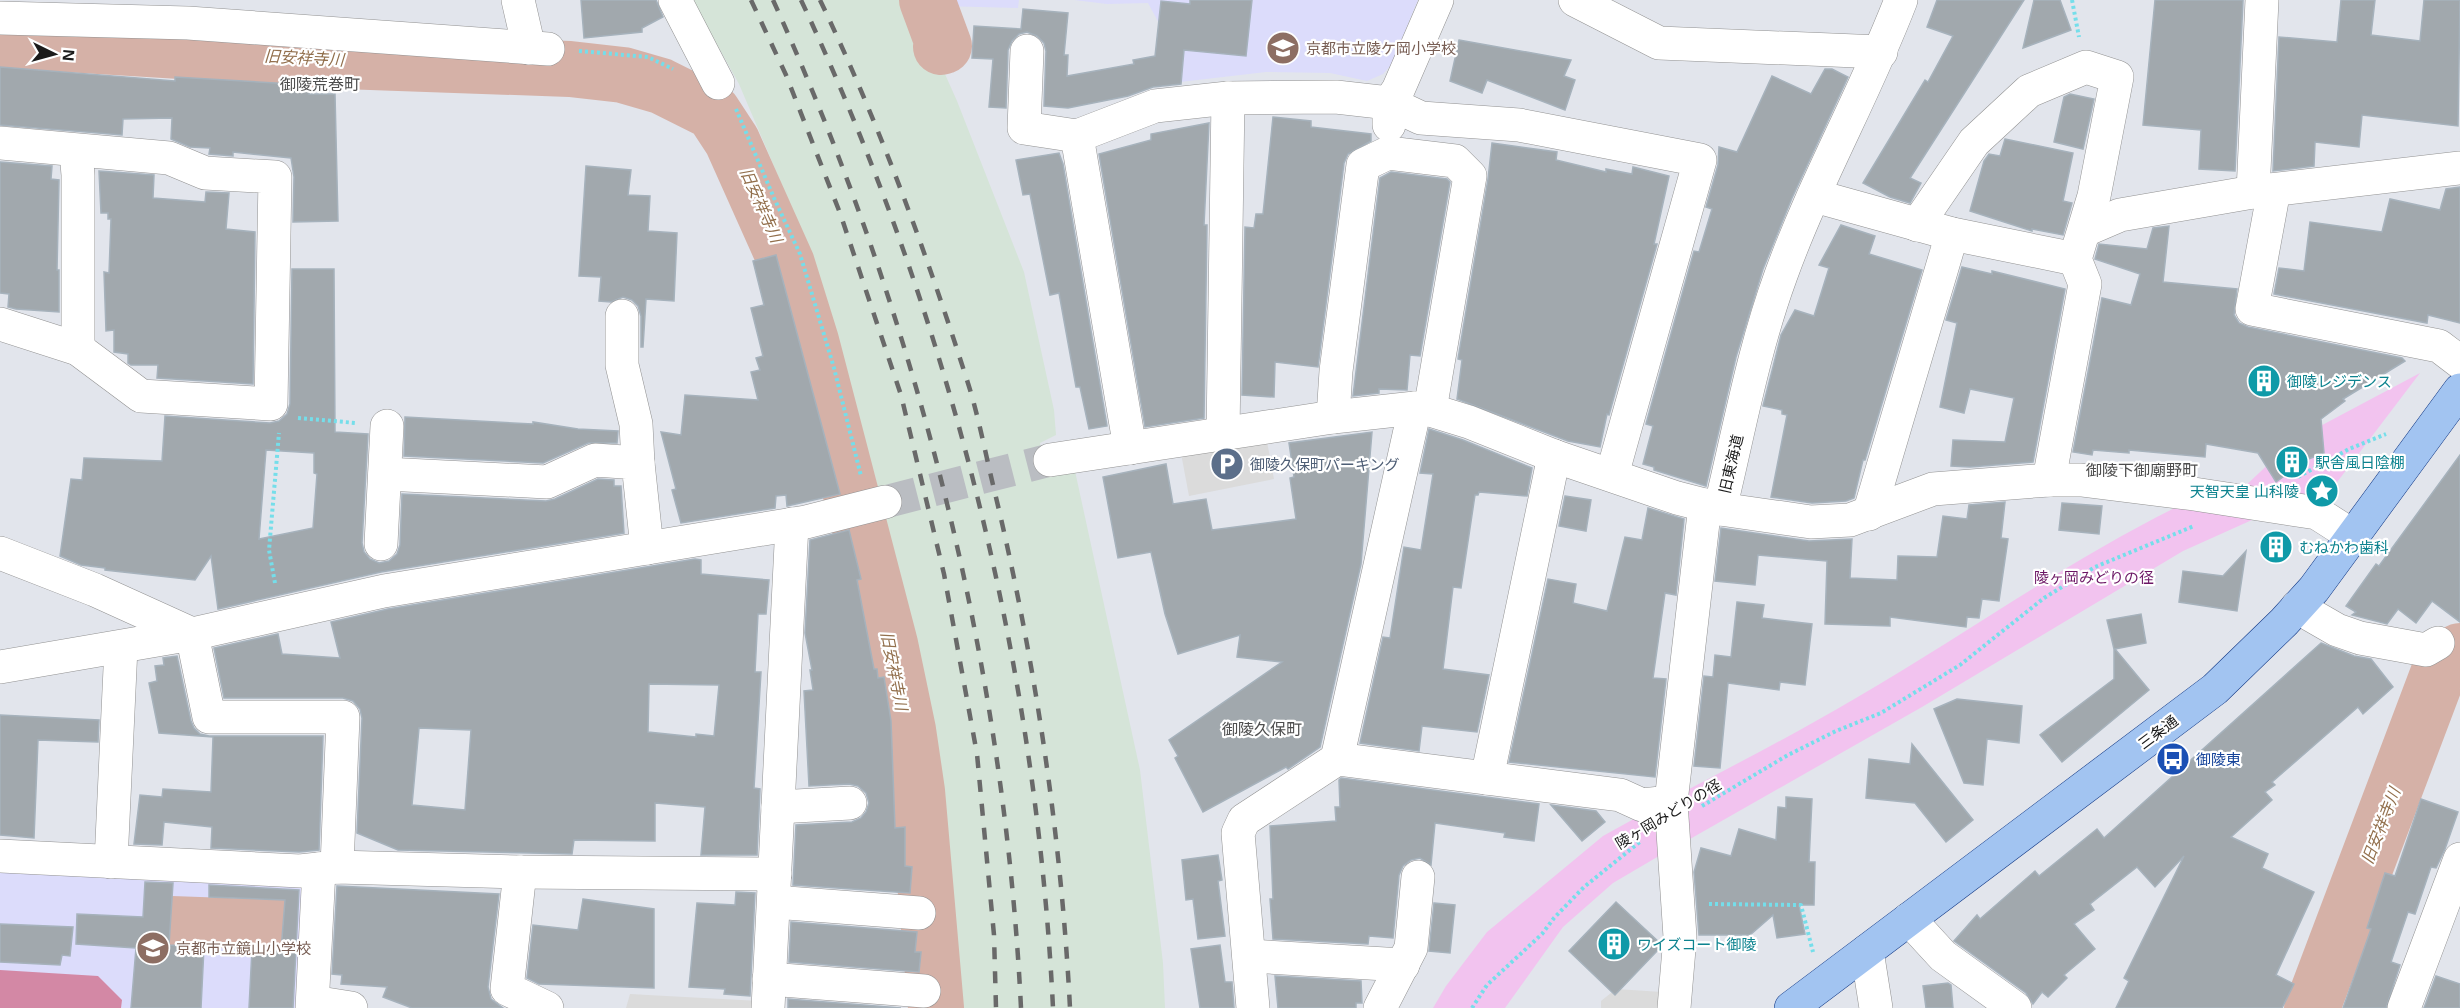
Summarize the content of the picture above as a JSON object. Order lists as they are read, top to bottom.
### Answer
{
  "streets": {
    "main road": ["三条通"],
    "street": ["旧東海道"],
    "path": ["陵ヶ岡みどりの径"]
  },
  "crossings": [
    ["旧東海道", "陵ヶ岡みどりの径"]
  ],
  "districts": ["御陵荒巻町", "御陵下御廟野町", "御陵久保町"],
  "water": ["旧安祥寺川"],
  "parks": ["陵ヶ岡みどりの径"],
  "places": {
    "school or university": ["京都市立陵ケ岡小学校", "京都市立鏡山小学校"],
    "building": [
      "御陵レジデンス",
      "駅舎風日陰棚",
      "むねかわ歯科",
      "ワイズコート御陵"
    ],
    "parking": ["御陵久保町パーキング"],
    "place": ["天智天皇 山科陵"],
    "bus stop": ["御陵東"]
  },
  "north": "right"
}
